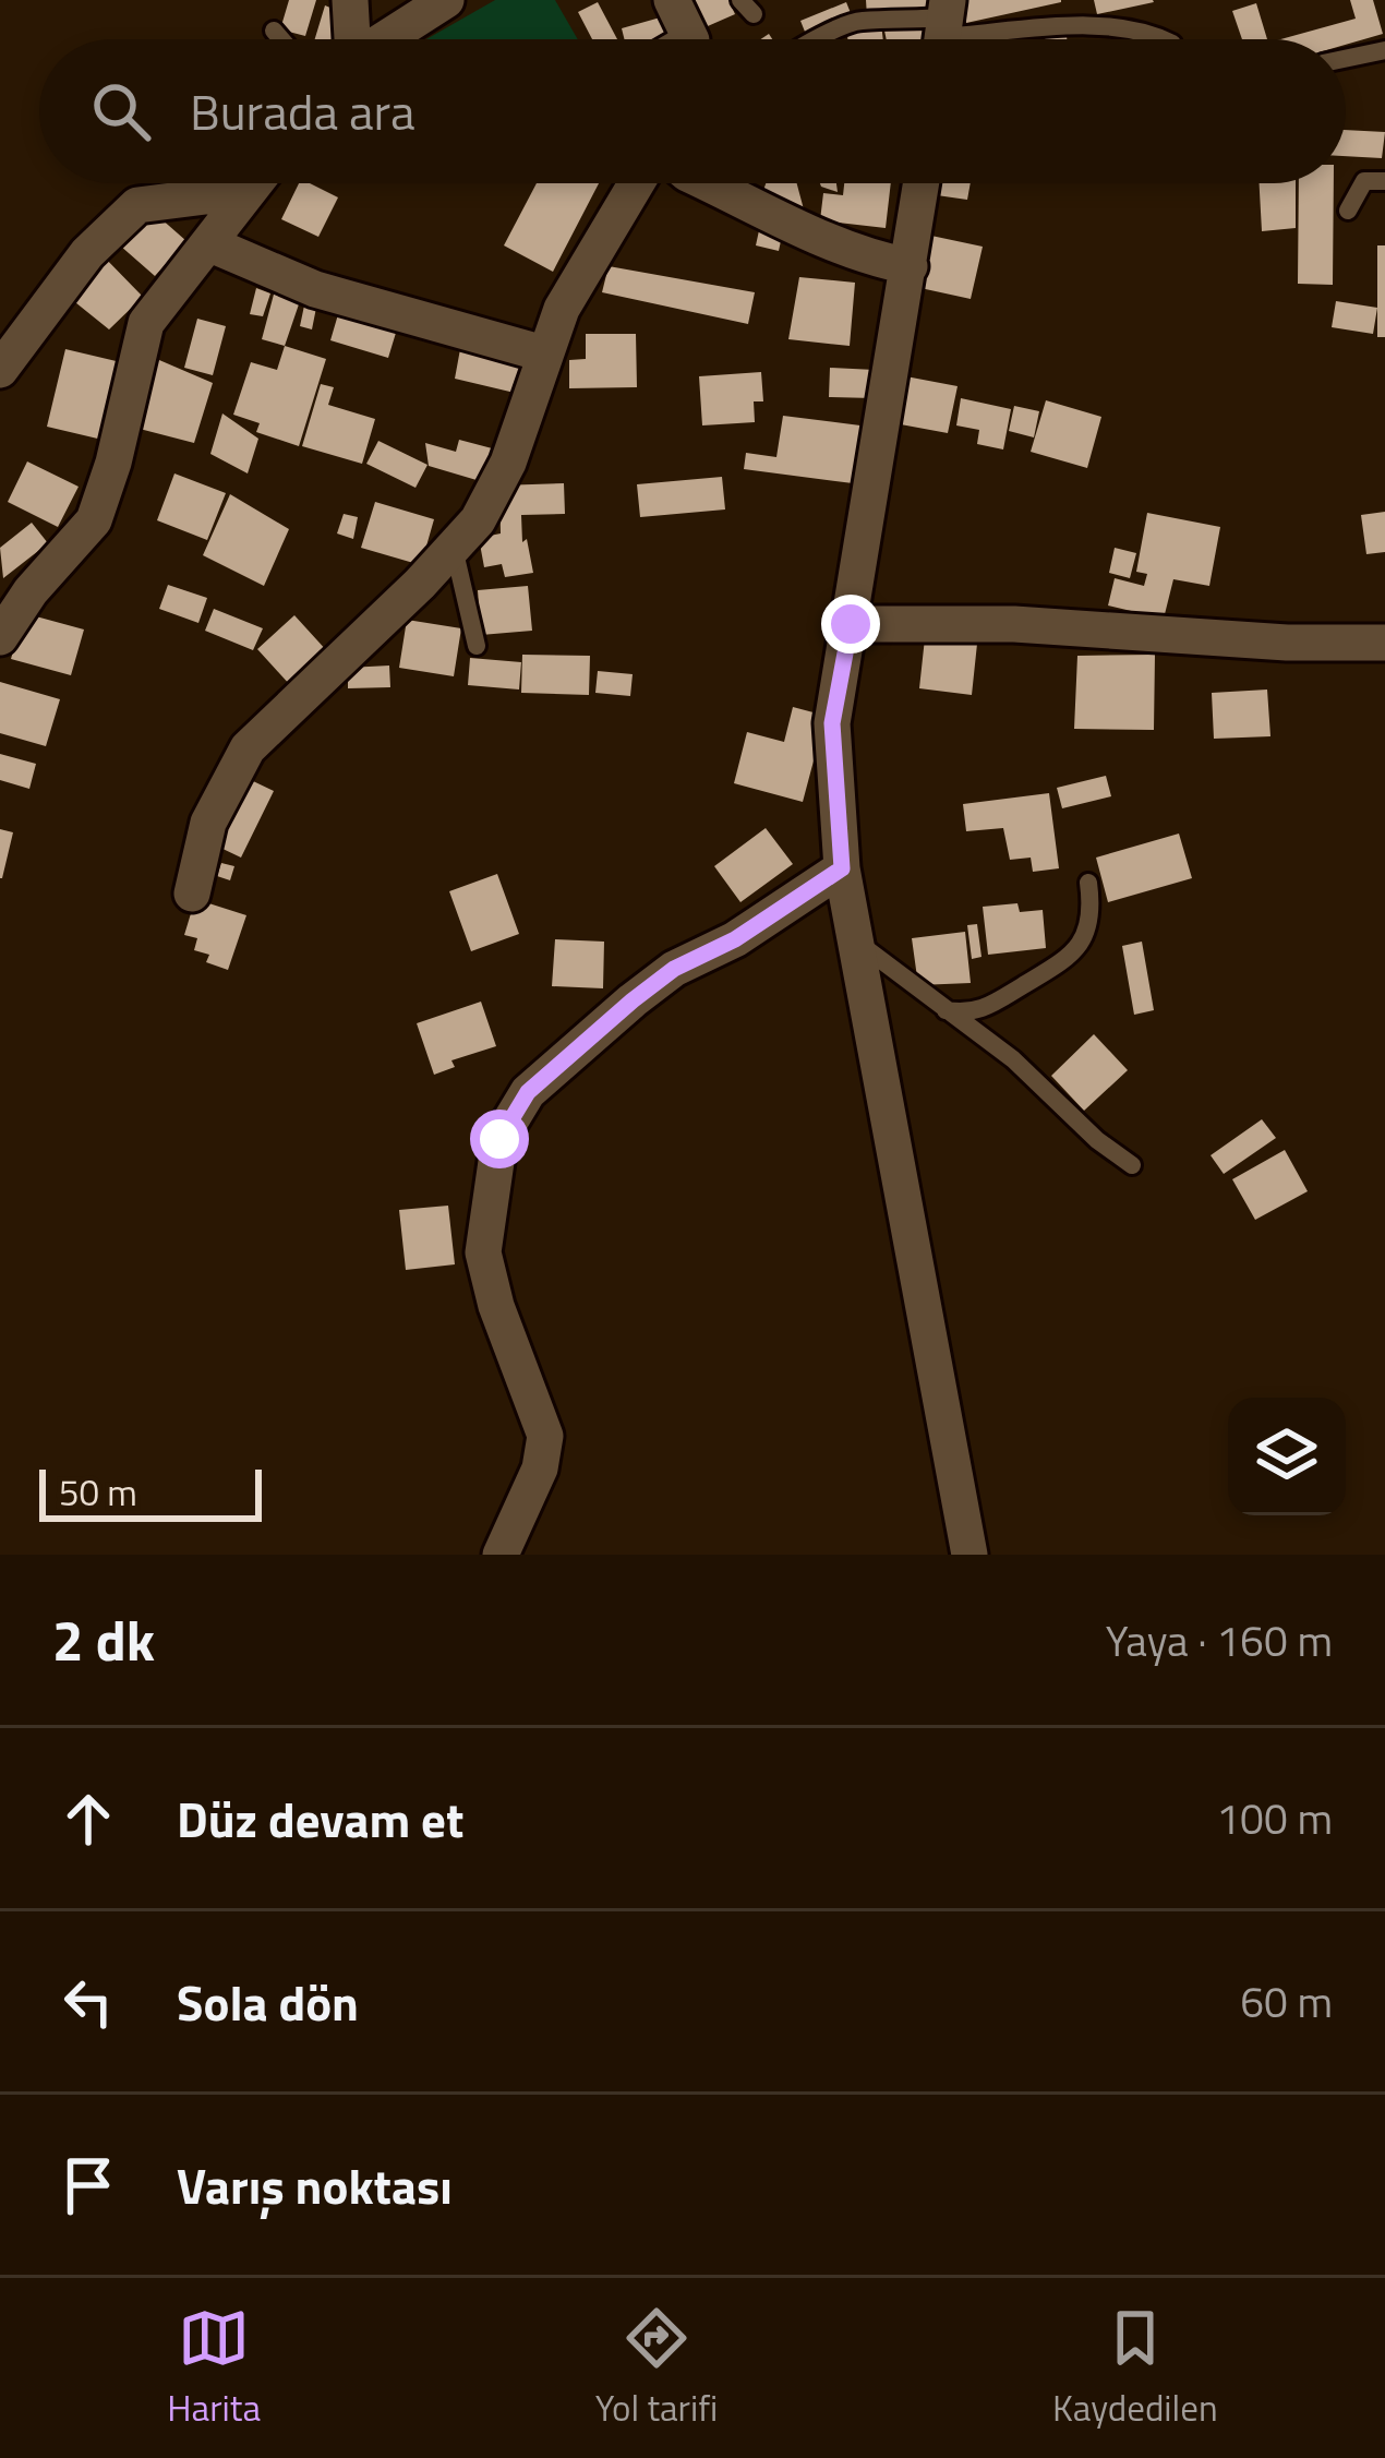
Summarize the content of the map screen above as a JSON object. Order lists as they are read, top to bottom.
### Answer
{
  "scale_bar": "50 m",
  "page": {
    "search": "Burada ara",
    "scale": "50 m",
    "heading": ["2 dk", "Yaya · 160 m"],
    "list": [
      ["Düz devam et", "100 m"],
      ["Sola dön", "60 m"],
      "Varış noktası"
    ],
    "nav": ["Harita", "Yol tarifi", "Kaydedilen"]
  }
}
